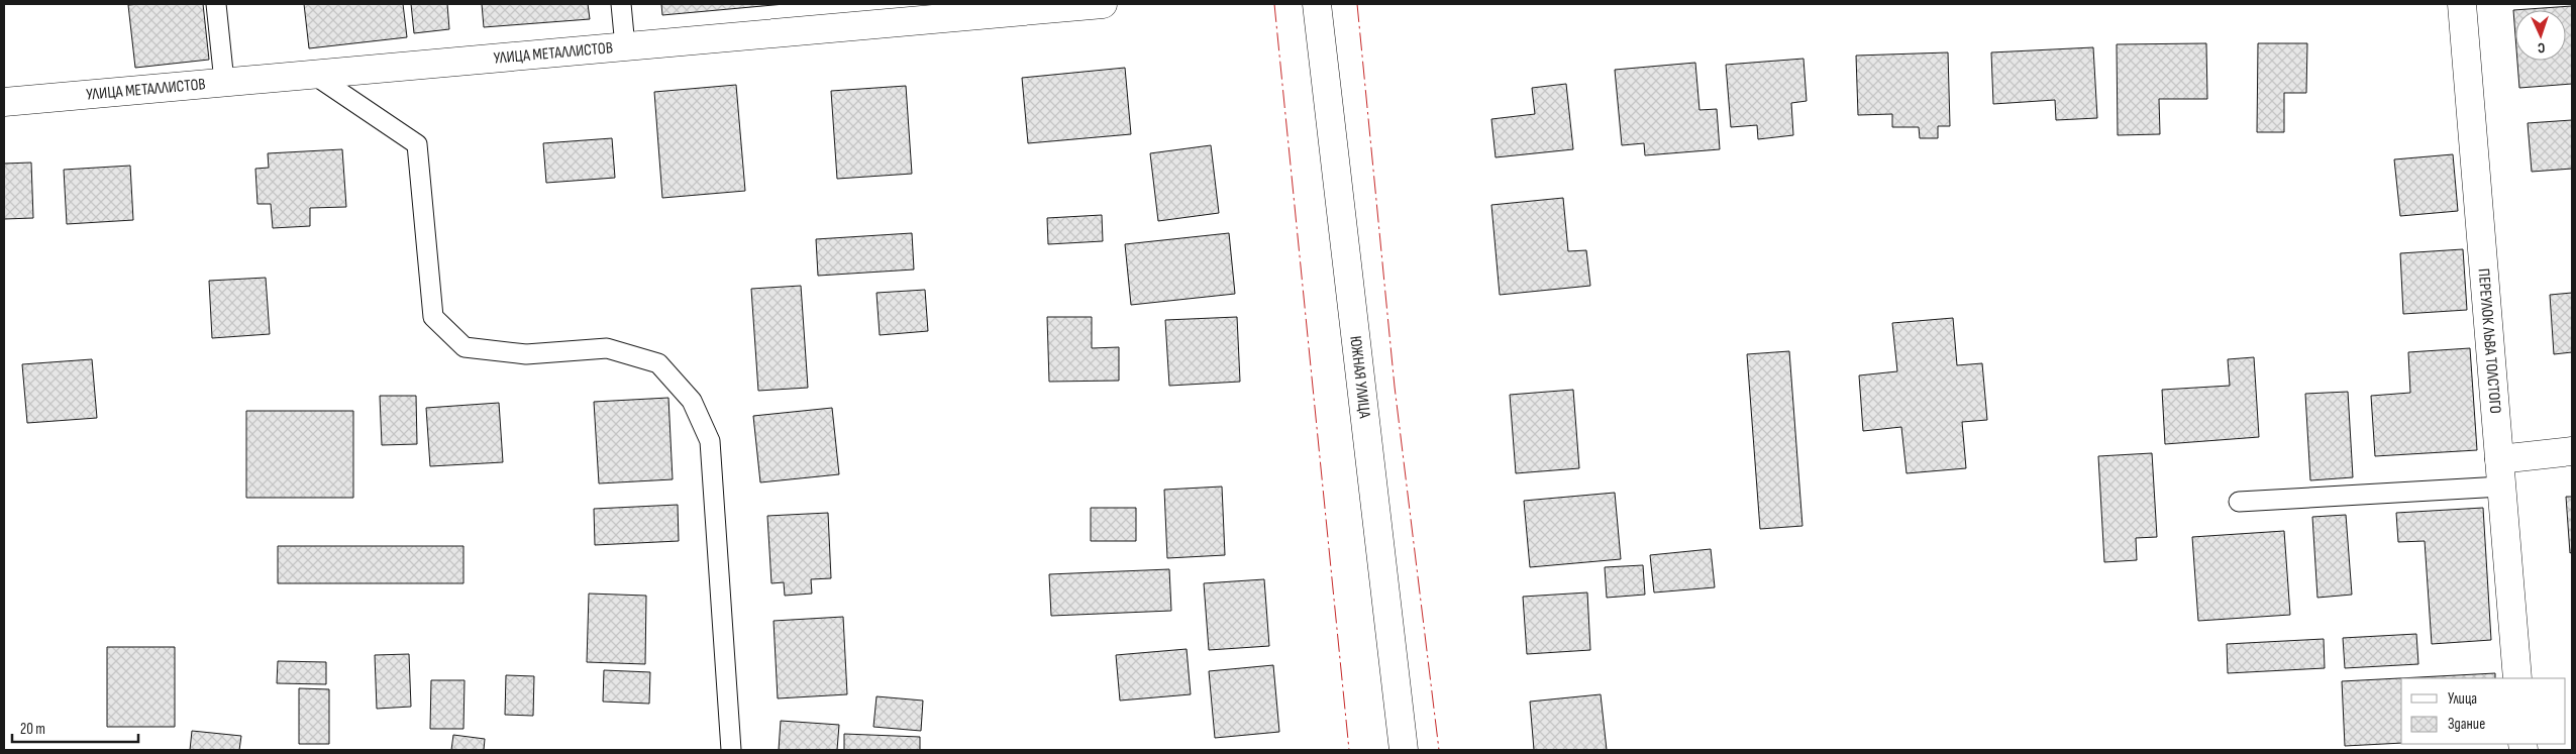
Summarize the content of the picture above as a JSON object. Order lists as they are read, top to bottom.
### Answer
{
  "streets": {
    "street": ["УЛИЦА МЕТАЛЛИСТОВ", "ПЕРЕУЛОК ЛЬВА ТОЛСТОГО", "ЮЖНАЯ УЛИЦА"]
  },
  "legend": ["Улица", "Здание"],
  "scale_bar": "20 m",
  "north": "bottom"
}
